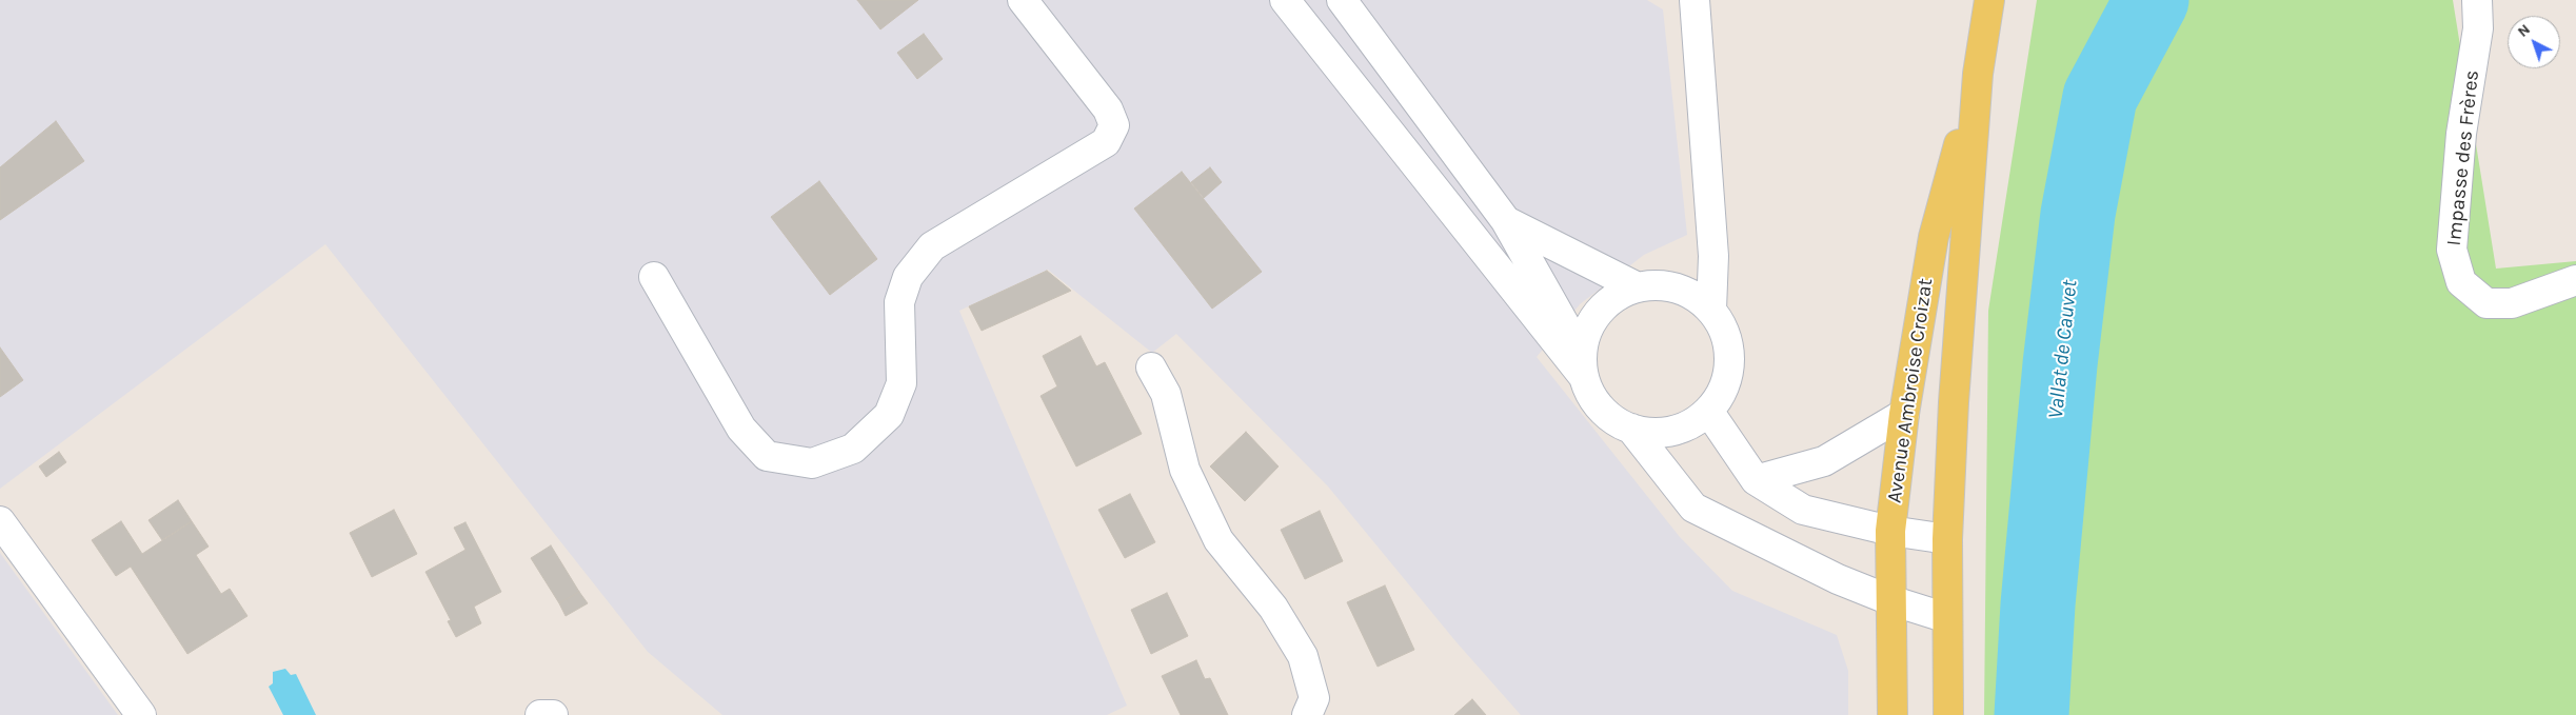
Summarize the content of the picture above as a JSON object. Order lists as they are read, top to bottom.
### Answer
{
  "streets": {
    "main road": ["Avenue Ambroise Croizat"],
    "street": ["Impasse des Frères"]
  },
  "water": ["Vallat de Cauvet"],
  "north": "top left"
}
